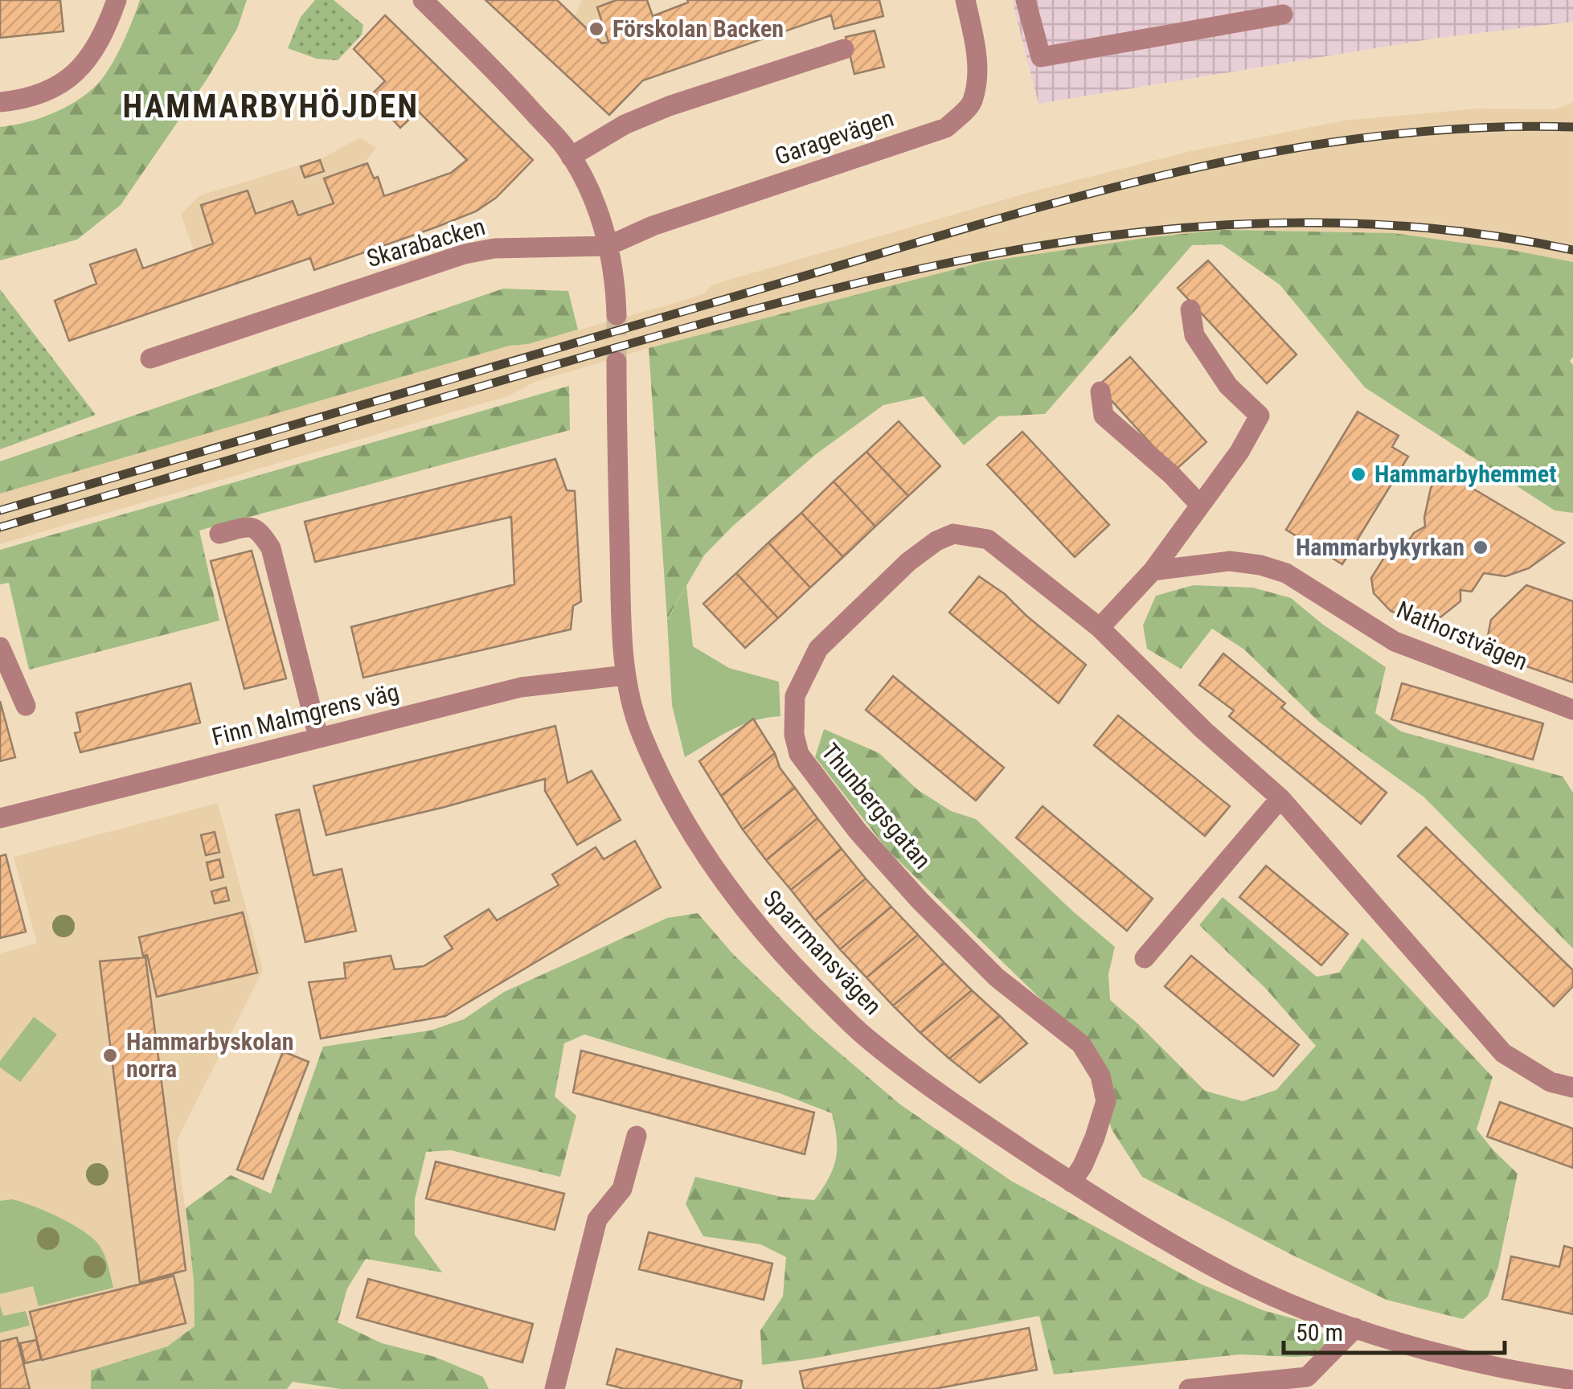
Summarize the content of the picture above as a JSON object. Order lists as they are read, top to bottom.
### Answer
{
  "streets": {
    "street": [
      "Garagevägen",
      "Skarabacken",
      "Nathorstvägen",
      "Finn Malmgrens väg",
      "Thunbergsgatan",
      "Sparrmansvägen"
    ]
  },
  "crossings": [
    ["Garagevägen", "Skarabacken"],
    ["Finn Malmgrens väg", "Sparrmansvägen"],
    ["Thunbergsgatan", "Sparrmansvägen"]
  ],
  "districts": ["HAMMARBYHÖJDEN"],
  "places": [
    "Förskolan Backen",
    "Hammarbyhemmet",
    "Hammarbykyrkan",
    "Hammarbyskolan norra"
  ],
  "scale_bar": "50 m"
}
